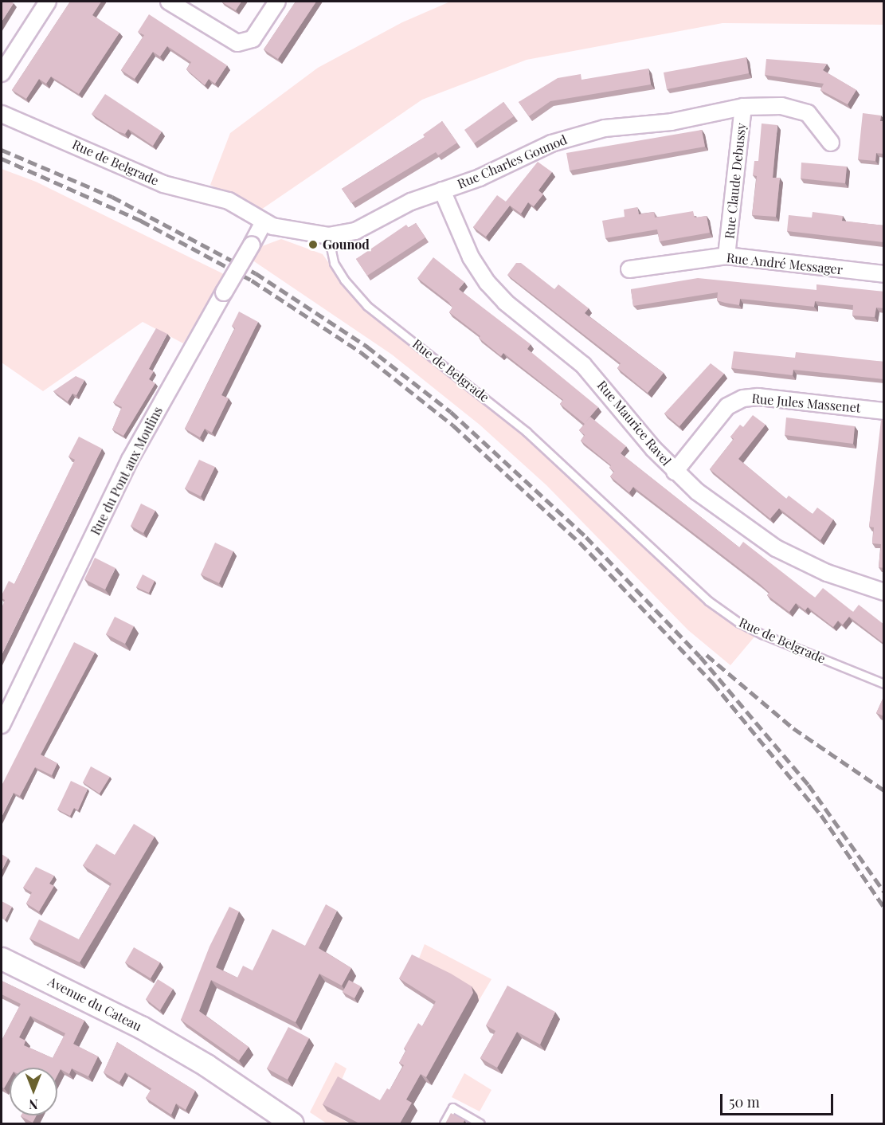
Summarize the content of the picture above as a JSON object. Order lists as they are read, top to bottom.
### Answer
{
  "streets": {
    "main road": ["Avenue du Cateau"],
    "street": [
      "Rue Charles Gounod",
      "Rue de Belgrade",
      "Rue Claude Debussy",
      "Rue André Messager",
      "Rue Jules Massenet",
      "Rue Maurice Ravel",
      "Rue du Pont aux Moulins"
    ]
  },
  "crossings": [
    ["Rue Charles Gounod", "Rue de Belgrade"],
    ["Rue Charles Gounod", "Rue Claude Debussy"],
    ["Rue Charles Gounod", "Rue Maurice Ravel"],
    ["Rue de Belgrade", "Rue du Pont aux Moulins"],
    ["Rue Claude Debussy", "Rue André Messager"],
    ["Rue Jules Massenet", "Rue Maurice Ravel"]
  ],
  "places": ["Gounod"],
  "scale_bar": "50 m",
  "north": "bottom"
}
